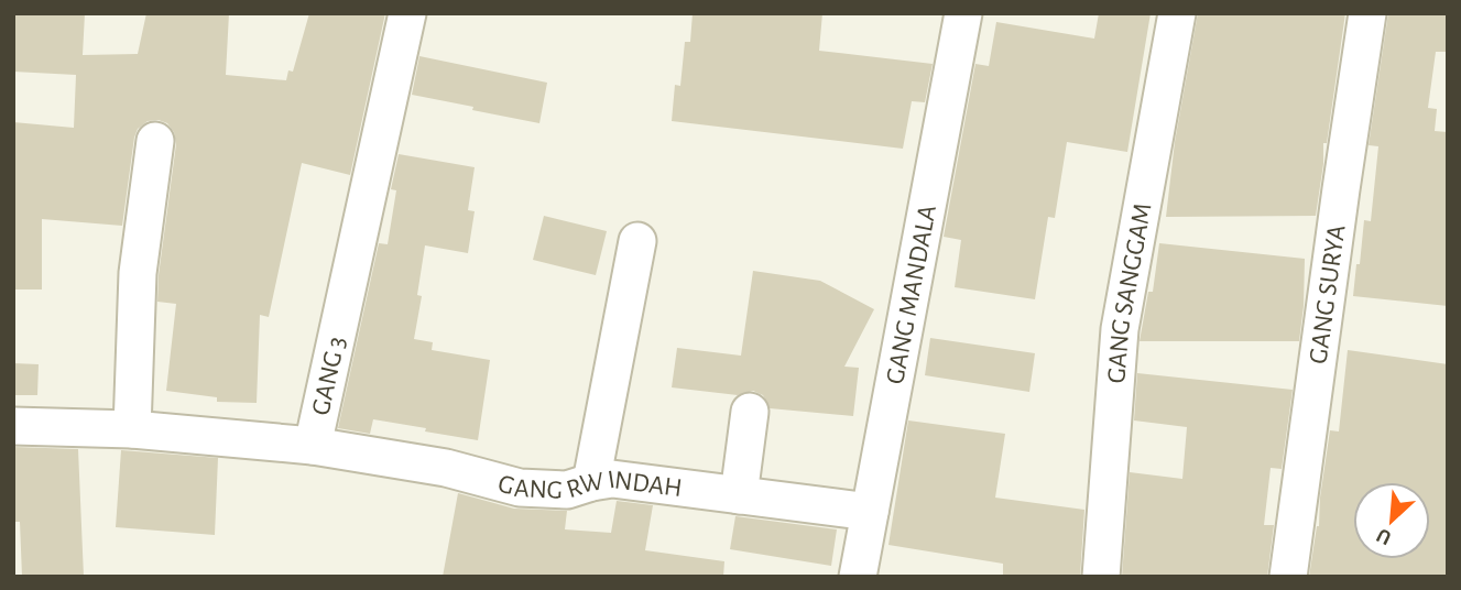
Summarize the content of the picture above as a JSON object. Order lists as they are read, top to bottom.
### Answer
{
  "streets": {
    "street": [
      "GANG SANGGAM",
      "GANG MANDALA",
      "GANG SURYA",
      "GANG 3",
      "GANG RW INDAH"
    ]
  },
  "crossings": [
    ["GANG MANDALA", "GANG RW INDAH"],
    ["GANG 3", "GANG RW INDAH"]
  ],
  "north": "bottom left"
}
